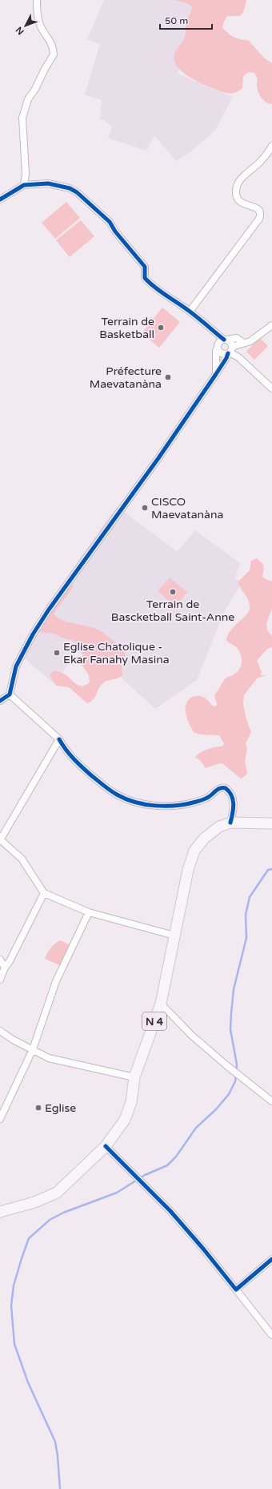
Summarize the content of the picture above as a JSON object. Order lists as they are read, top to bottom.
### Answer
{
  "streets": {
    "main road": ["N 4"]
  },
  "places": [
    "Terrain de Basketball",
    "Préfecture Maevatanàna",
    "CISCO Maevatanàna",
    "Terrain de Bascketball Saint-Anne",
    "Eglise Chatolique - Ekar Fanahy Masina",
    "Eglise"
  ],
  "scale_bar": "50 m",
  "north": "bottom left"
}
